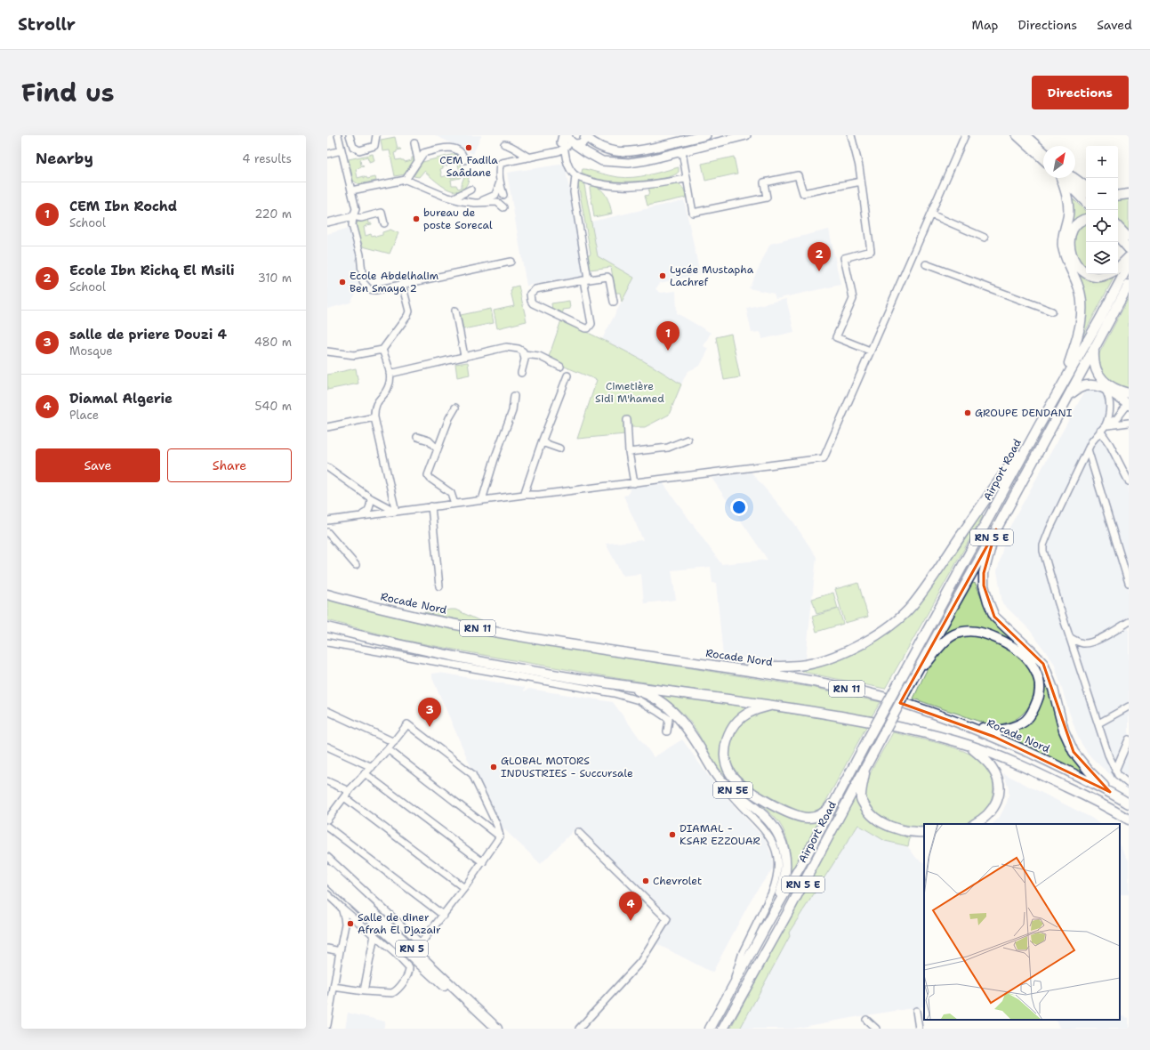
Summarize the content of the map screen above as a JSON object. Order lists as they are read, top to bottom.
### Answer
{
  "streets": {
    "highway": [
      "Airport Road",
      "RN 5 E",
      "Rocade Nord",
      "RN 11",
      "RN 5E",
      "RN 5"
    ]
  },
  "crossings": [
    ["Airport Road", "RN 5 E"],
    ["Airport Road", "RN 5E"]
  ],
  "parks": ["Cimetière Sidi M'hamed"],
  "places": [
    "CEM Fadila Saâdane",
    "bureau de poste Sorecal",
    "Lycée Mustapha Lachref",
    "Ecole Abdelhalim Ben Smaya 2",
    "GROUPE DENDANI",
    "GLOBAL MOTORS INDUSTRIES - Succursale",
    "DIAMAL - KSAR EZZOUAR",
    "Chevrolet",
    "Salle de diner Afrah El Djazair"
  ],
  "north": "top right",
  "page": {
    "header": "Strollr",
    "nav": ["Map", "Directions", "Saved"],
    "title": "Find us",
    "buttons": [
      "Directions",
      ["Save", "Share"]
    ],
    "heading": ["Nearby", "4 results"],
    "map_buttons": ["+", "−"],
    "list": [
      {
        "mark": "1",
        "name": "CEM Ibn Rochd",
        "note": "School",
        "value": "220 m"
      },
      {
        "mark": "2",
        "name": "Ecole Ibn Richq El Msili",
        "note": "School",
        "value": "310 m"
      },
      {
        "mark": "3",
        "name": "salle de priere Douzi 4",
        "note": "Mosque",
        "value": "480 m"
      },
      {
        "mark": "4",
        "name": "Diamal Algerie",
        "note": "Place",
        "value": "540 m"
      }
    ],
    "pins": [
      "2",
      "1",
      "3",
      "4"
    ]
  }
}
